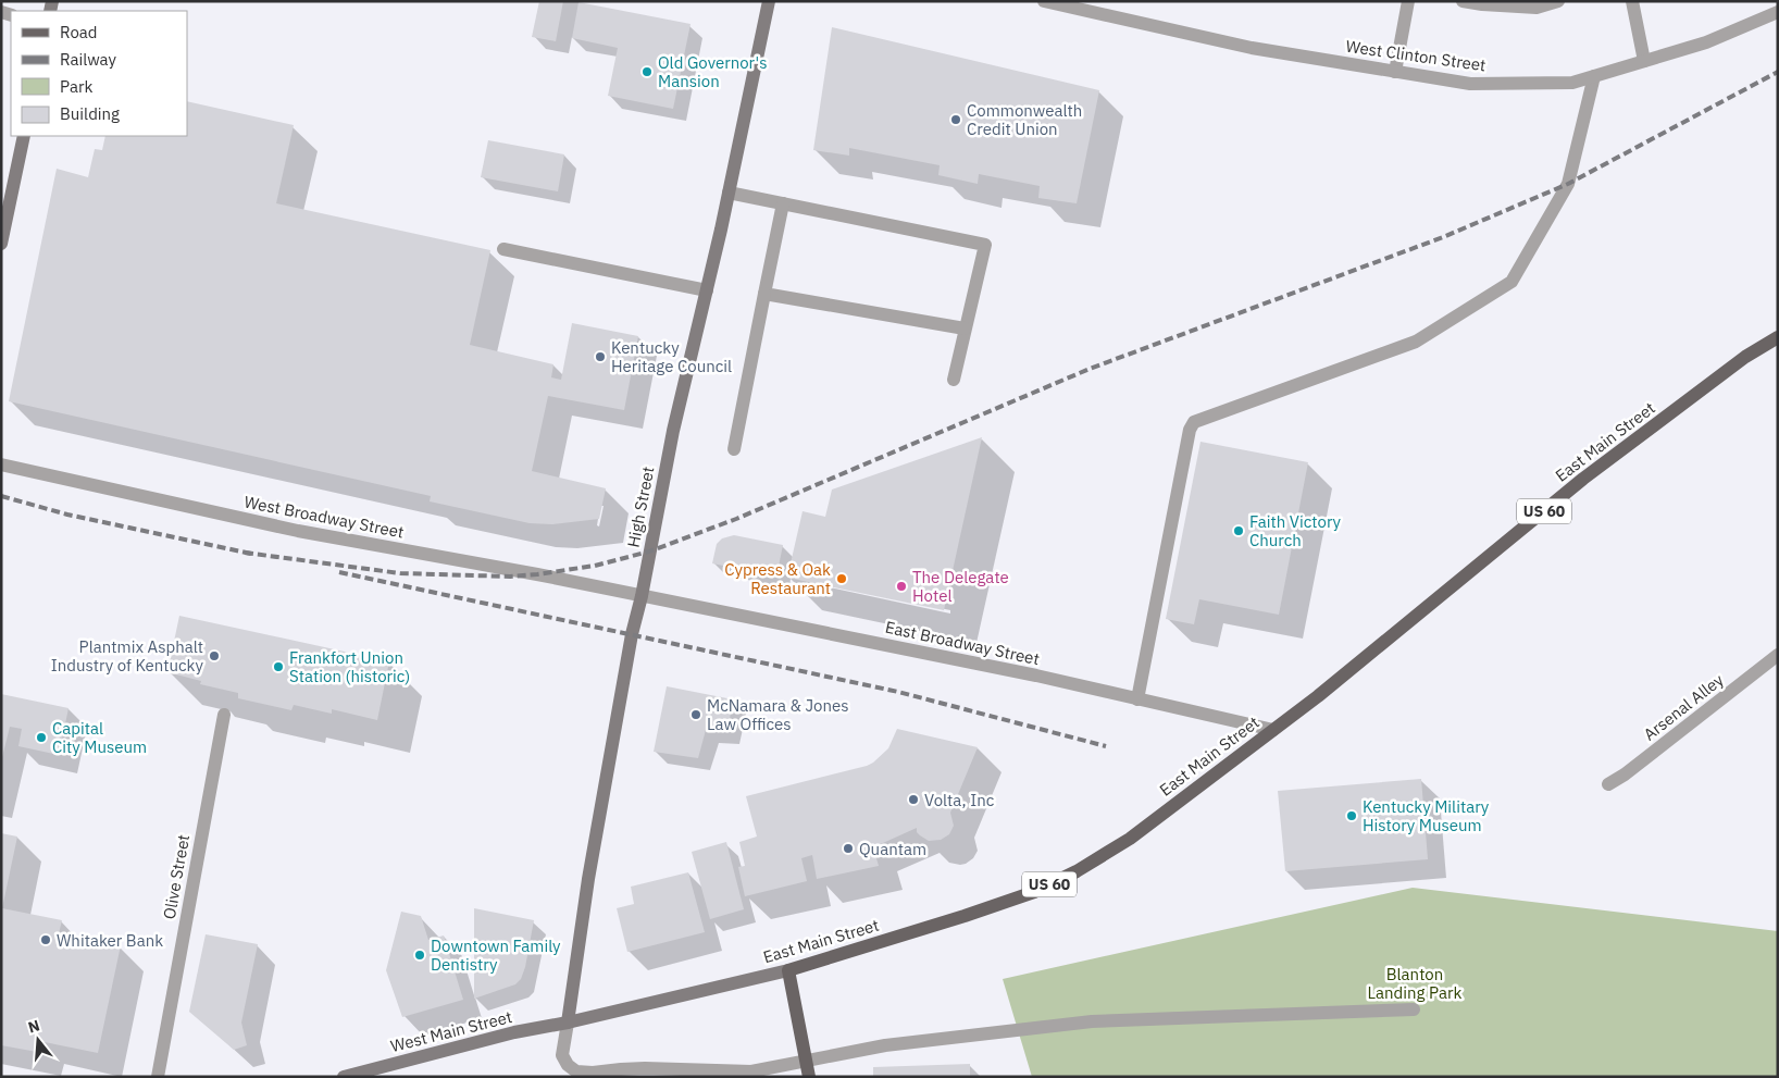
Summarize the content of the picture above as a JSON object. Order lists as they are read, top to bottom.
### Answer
{
  "streets": {
    "main road": [
      "East Main Street",
      "High Street",
      "US 60",
      "West Main Street"
    ],
    "street": [
      "West Clinton Street",
      "West Broadway Street",
      "East Broadway Street",
      "Arsenal Alley",
      "Olive Street"
    ]
  },
  "crossings": [
    ["East Main Street", "High Street"],
    ["East Main Street", "East Broadway Street"],
    ["East Main Street", "West Main Street"],
    ["High Street", "West Broadway Street"],
    ["High Street", "East Broadway Street"],
    ["High Street", "West Main Street"],
    ["West Broadway Street", "East Broadway Street"]
  ],
  "parks": ["Blanton Landing Park"],
  "places": [
    "Old Governor's Mansion",
    "Commonwealth Credit Union",
    "Kentucky Heritage Council",
    "Faith Victory Church",
    "Cypress & Oak Restaurant",
    "The Delegate Hotel",
    "Plantmix Asphalt Industry of Kentucky",
    "Frankfort Union Station (historic)",
    "McNamara & Jones Law Offices",
    "Capital City Museum",
    "Volta, Inc",
    "Kentucky Military History Museum",
    "Quantam",
    "Whitaker Bank",
    "Downtown Family Dentistry"
  ],
  "legend": [
    "Road",
    "Railway",
    "Park",
    "Building"
  ],
  "north": "top"
}
